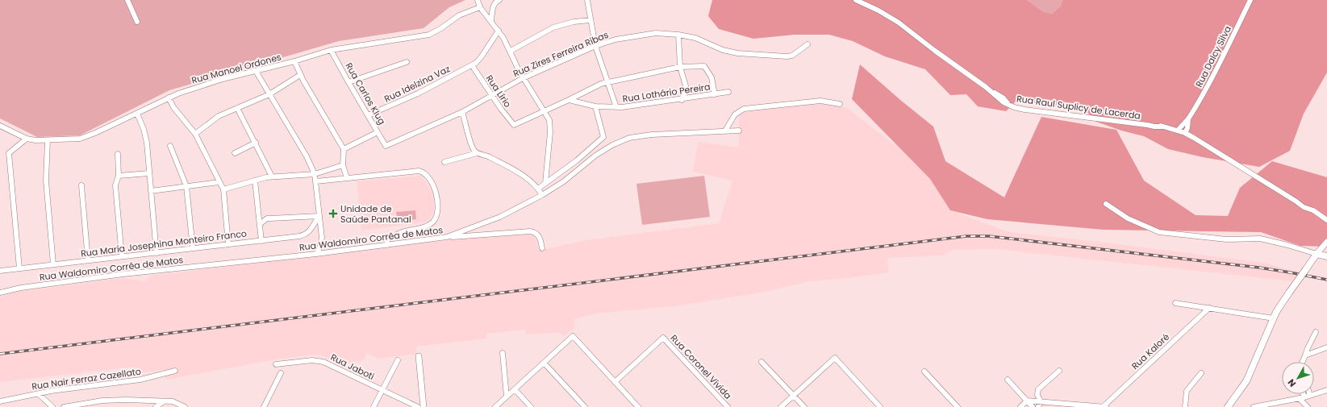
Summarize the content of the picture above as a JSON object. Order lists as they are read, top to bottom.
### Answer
{
  "streets": {
    "street": [
      "Rua Zires Ferreira Ribas",
      "Rua Dalcy Silva",
      "Rua Manoel Ordones",
      "Rua Idelzina Vaz",
      "Rua Lírio",
      "Rua Lothário Pereira",
      "Rua Carlos Klug",
      "Rua Raul Suplicy de Lacerda",
      "Rua Waldomiro Corrêa de Matos",
      "Rua Maria Josephina Monteiro Franco",
      "Rua Kaloré",
      "Rua Jaboti",
      "Rua Coronel Vivida",
      "Rua Nair Ferraz Cazellato"
    ]
  },
  "crossings": [
    ["Rua Zires Ferreira Ribas", "Rua Lírio"],
    ["Rua Zires Ferreira Ribas", "Rua Carlos Klug"],
    ["Rua Dalcy Silva", "Rua Raul Suplicy de Lacerda"],
    ["Rua Manoel Ordones", "Rua Carlos Klug"],
    ["Rua Idelzina Vaz", "Rua Lírio"],
    ["Rua Idelzina Vaz", "Rua Carlos Klug"]
  ],
  "places": {
    "health": ["Unidade de Saúde Pantanal"]
  },
  "north": "bottom left"
}
